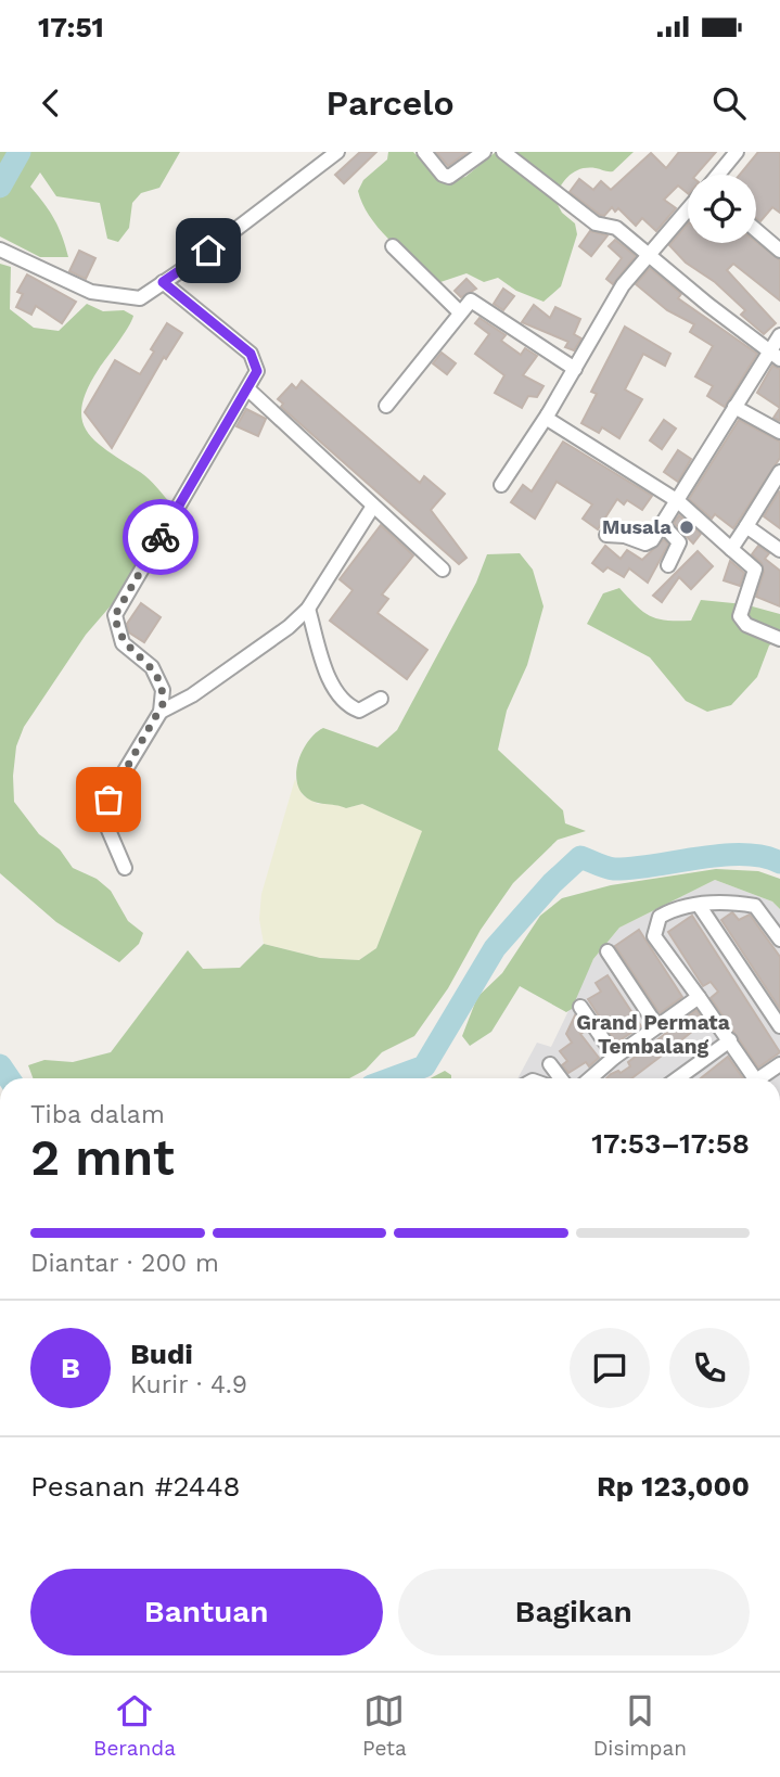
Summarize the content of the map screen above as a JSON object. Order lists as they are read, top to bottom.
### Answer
{
  "districts": ["Grand Permata Tembalang"],
  "places": ["Musala"],
  "page": {
    "status": "17:51",
    "header": "Parcelo",
    "heading": ["2 mnt", "Tiba dalam", "17:53–17:58"],
    "panel": [
      "Budi",
      "Kurir · 4.9",
      "Pesanan #2448",
      "Rp 123,000"
    ],
    "bar": "Diantar · 200 m",
    "round": "B",
    "buttons": ["Bantuan", "Bagikan"],
    "tabs": ["Beranda", "Peta", "Disimpan"]
  }
}
